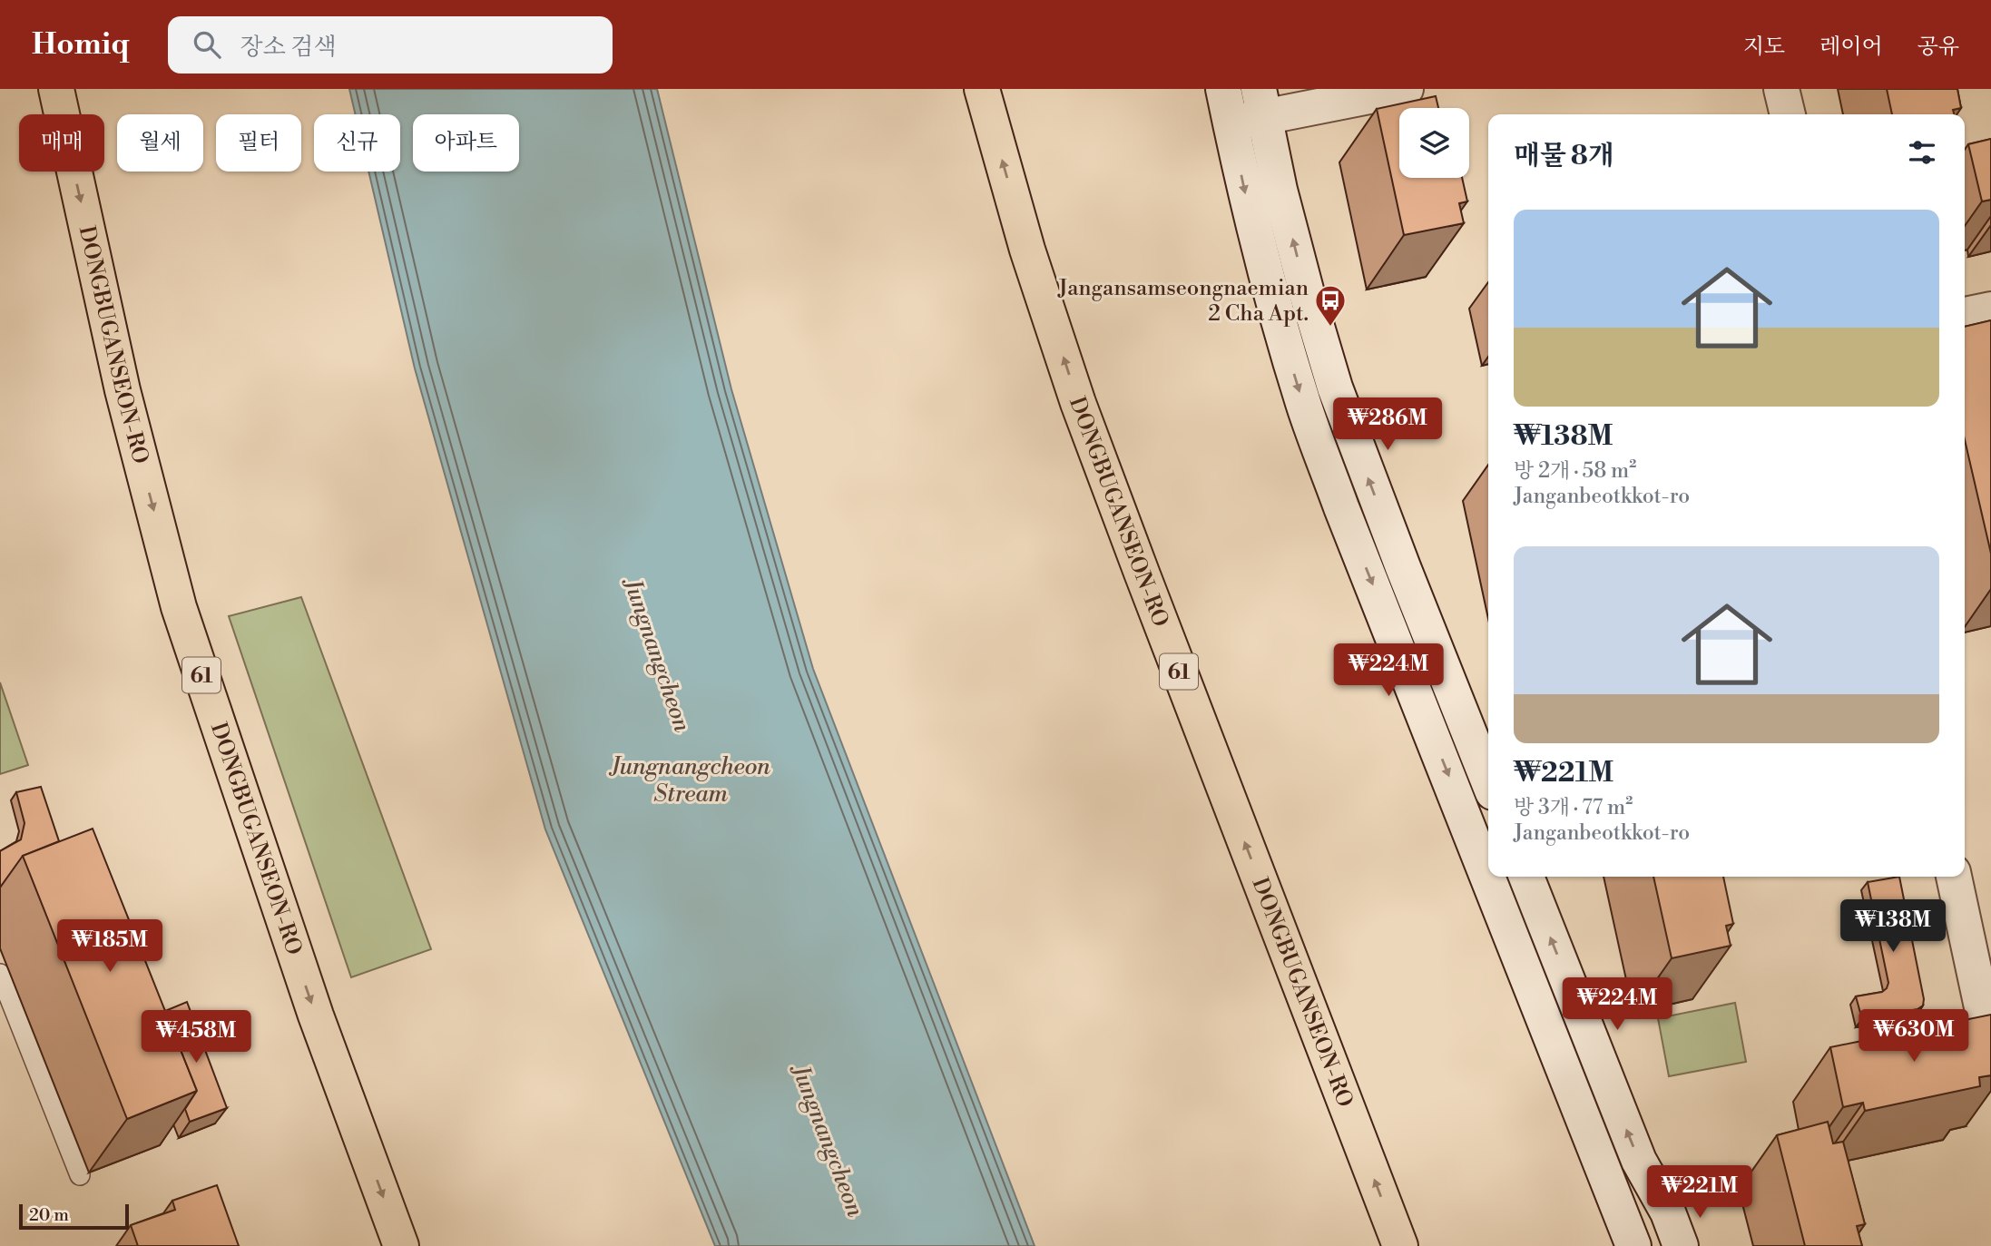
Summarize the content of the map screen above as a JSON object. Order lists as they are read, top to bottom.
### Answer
{
  "streets": {
    "highway": ["DONGBUGANSEON-RO", "61"]
  },
  "water": ["Jungnangcheon", "Jungnangcheon Stream"],
  "places": {
    "bus stop": ["Jangansamseongnaemian 2 Cha Apt."]
  },
  "scale_bar": "20 m",
  "page": {
    "header": "Homiq",
    "search": "장소 검색",
    "nav": ["지도", "레이어", "공유"],
    "chip": [
      "매매",
      "월세",
      "필터",
      "신규",
      "아파트"
    ],
    "heading": "매물 8개",
    "list": [
      {
        "name": "₩138M",
        "note": "방 2개 · 58 m² · Janganbeotkkot-ro"
      },
      {
        "name": "₩221M",
        "note": "방 3개 · 77 m² · Janganbeotkkot-ro"
      }
    ],
    "price": [
      "₩286M",
      "₩224M",
      "₩138M",
      "₩185M",
      "₩224M",
      "₩630M",
      "₩458M",
      "₩221M"
    ],
    "scale": "20 m"
  }
}
